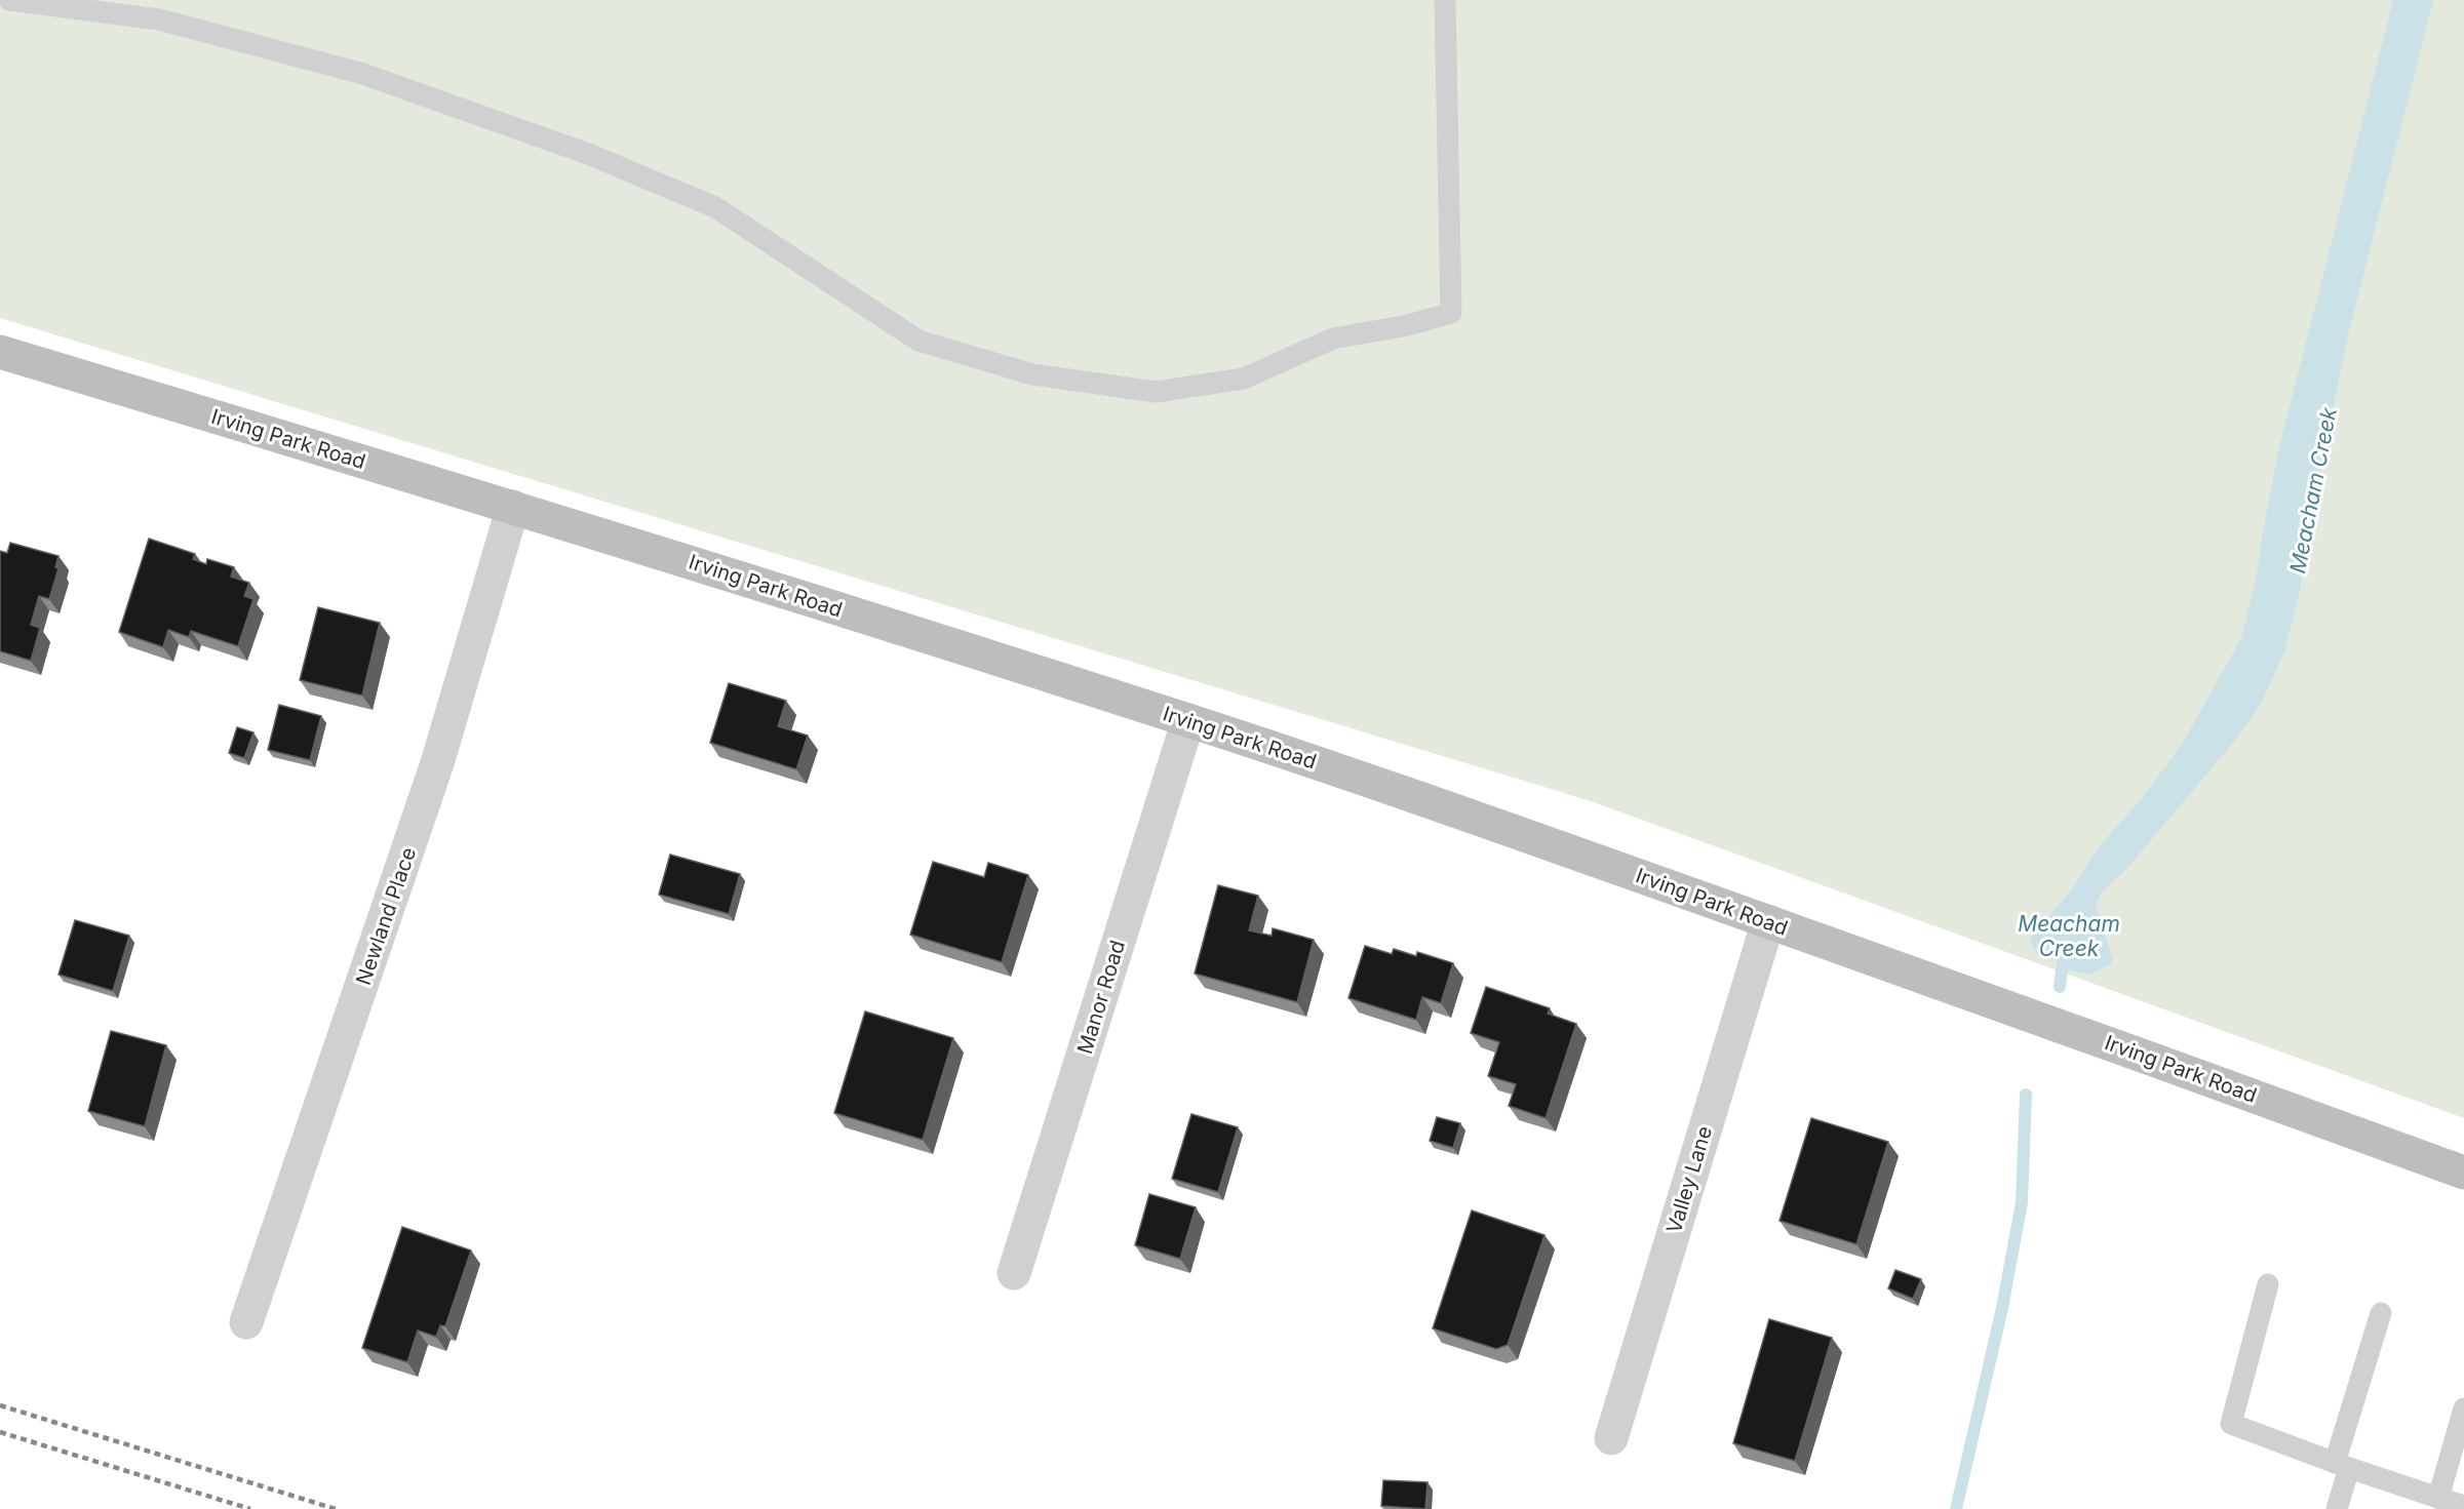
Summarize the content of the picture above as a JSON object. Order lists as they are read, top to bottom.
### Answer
{
  "streets": {
    "main road": ["Irving Park Road"],
    "street": ["Newland Place", "Manor Road", "Valley Lane"]
  },
  "crossings": [
    ["Irving Park Road", "Newland Place"],
    ["Irving Park Road", "Manor Road"],
    ["Irving Park Road", "Valley Lane"]
  ],
  "water": ["Meacham Creek"]
}
